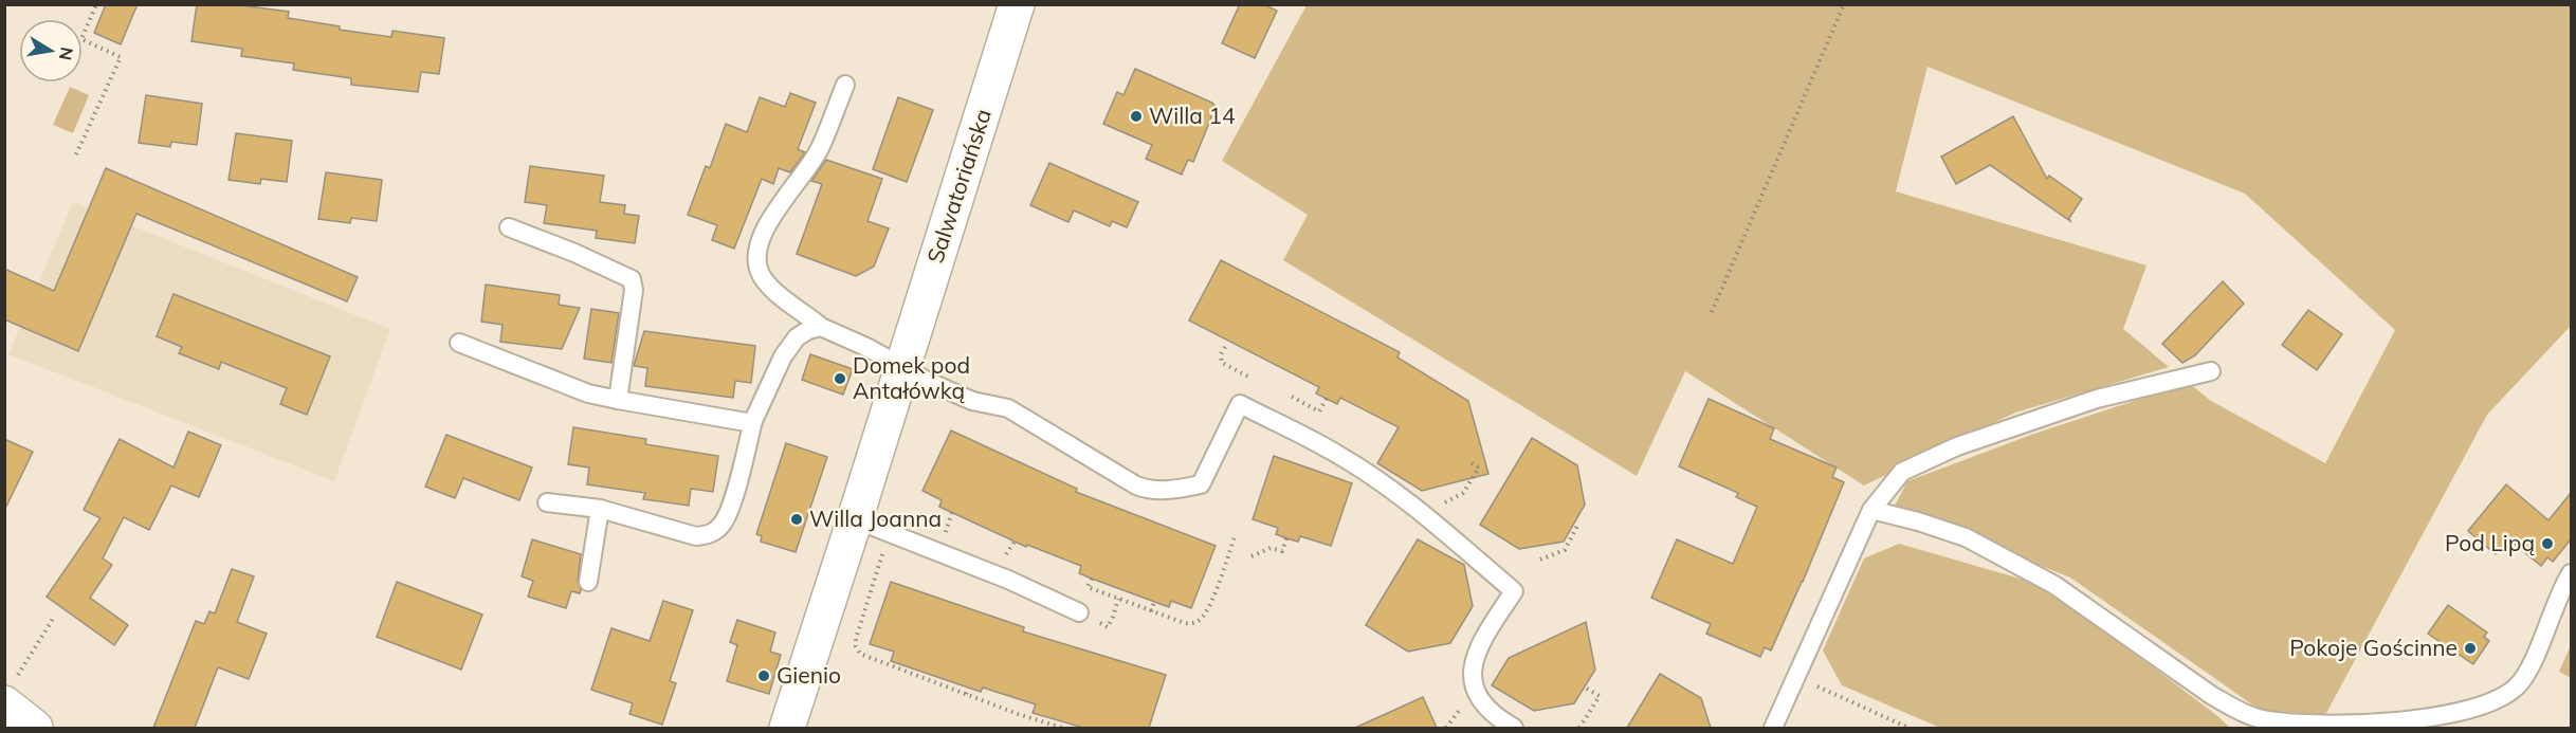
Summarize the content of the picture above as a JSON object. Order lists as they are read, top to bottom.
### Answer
{
  "streets": {
    "street": ["Salwatoriańska"]
  },
  "places": [
    "Willa 14",
    "Domek pod Antałówką",
    "Willa Joanna",
    "Pod Lipą",
    "Pokoje Gościnne",
    "Gienio"
  ],
  "north": "right"
}
